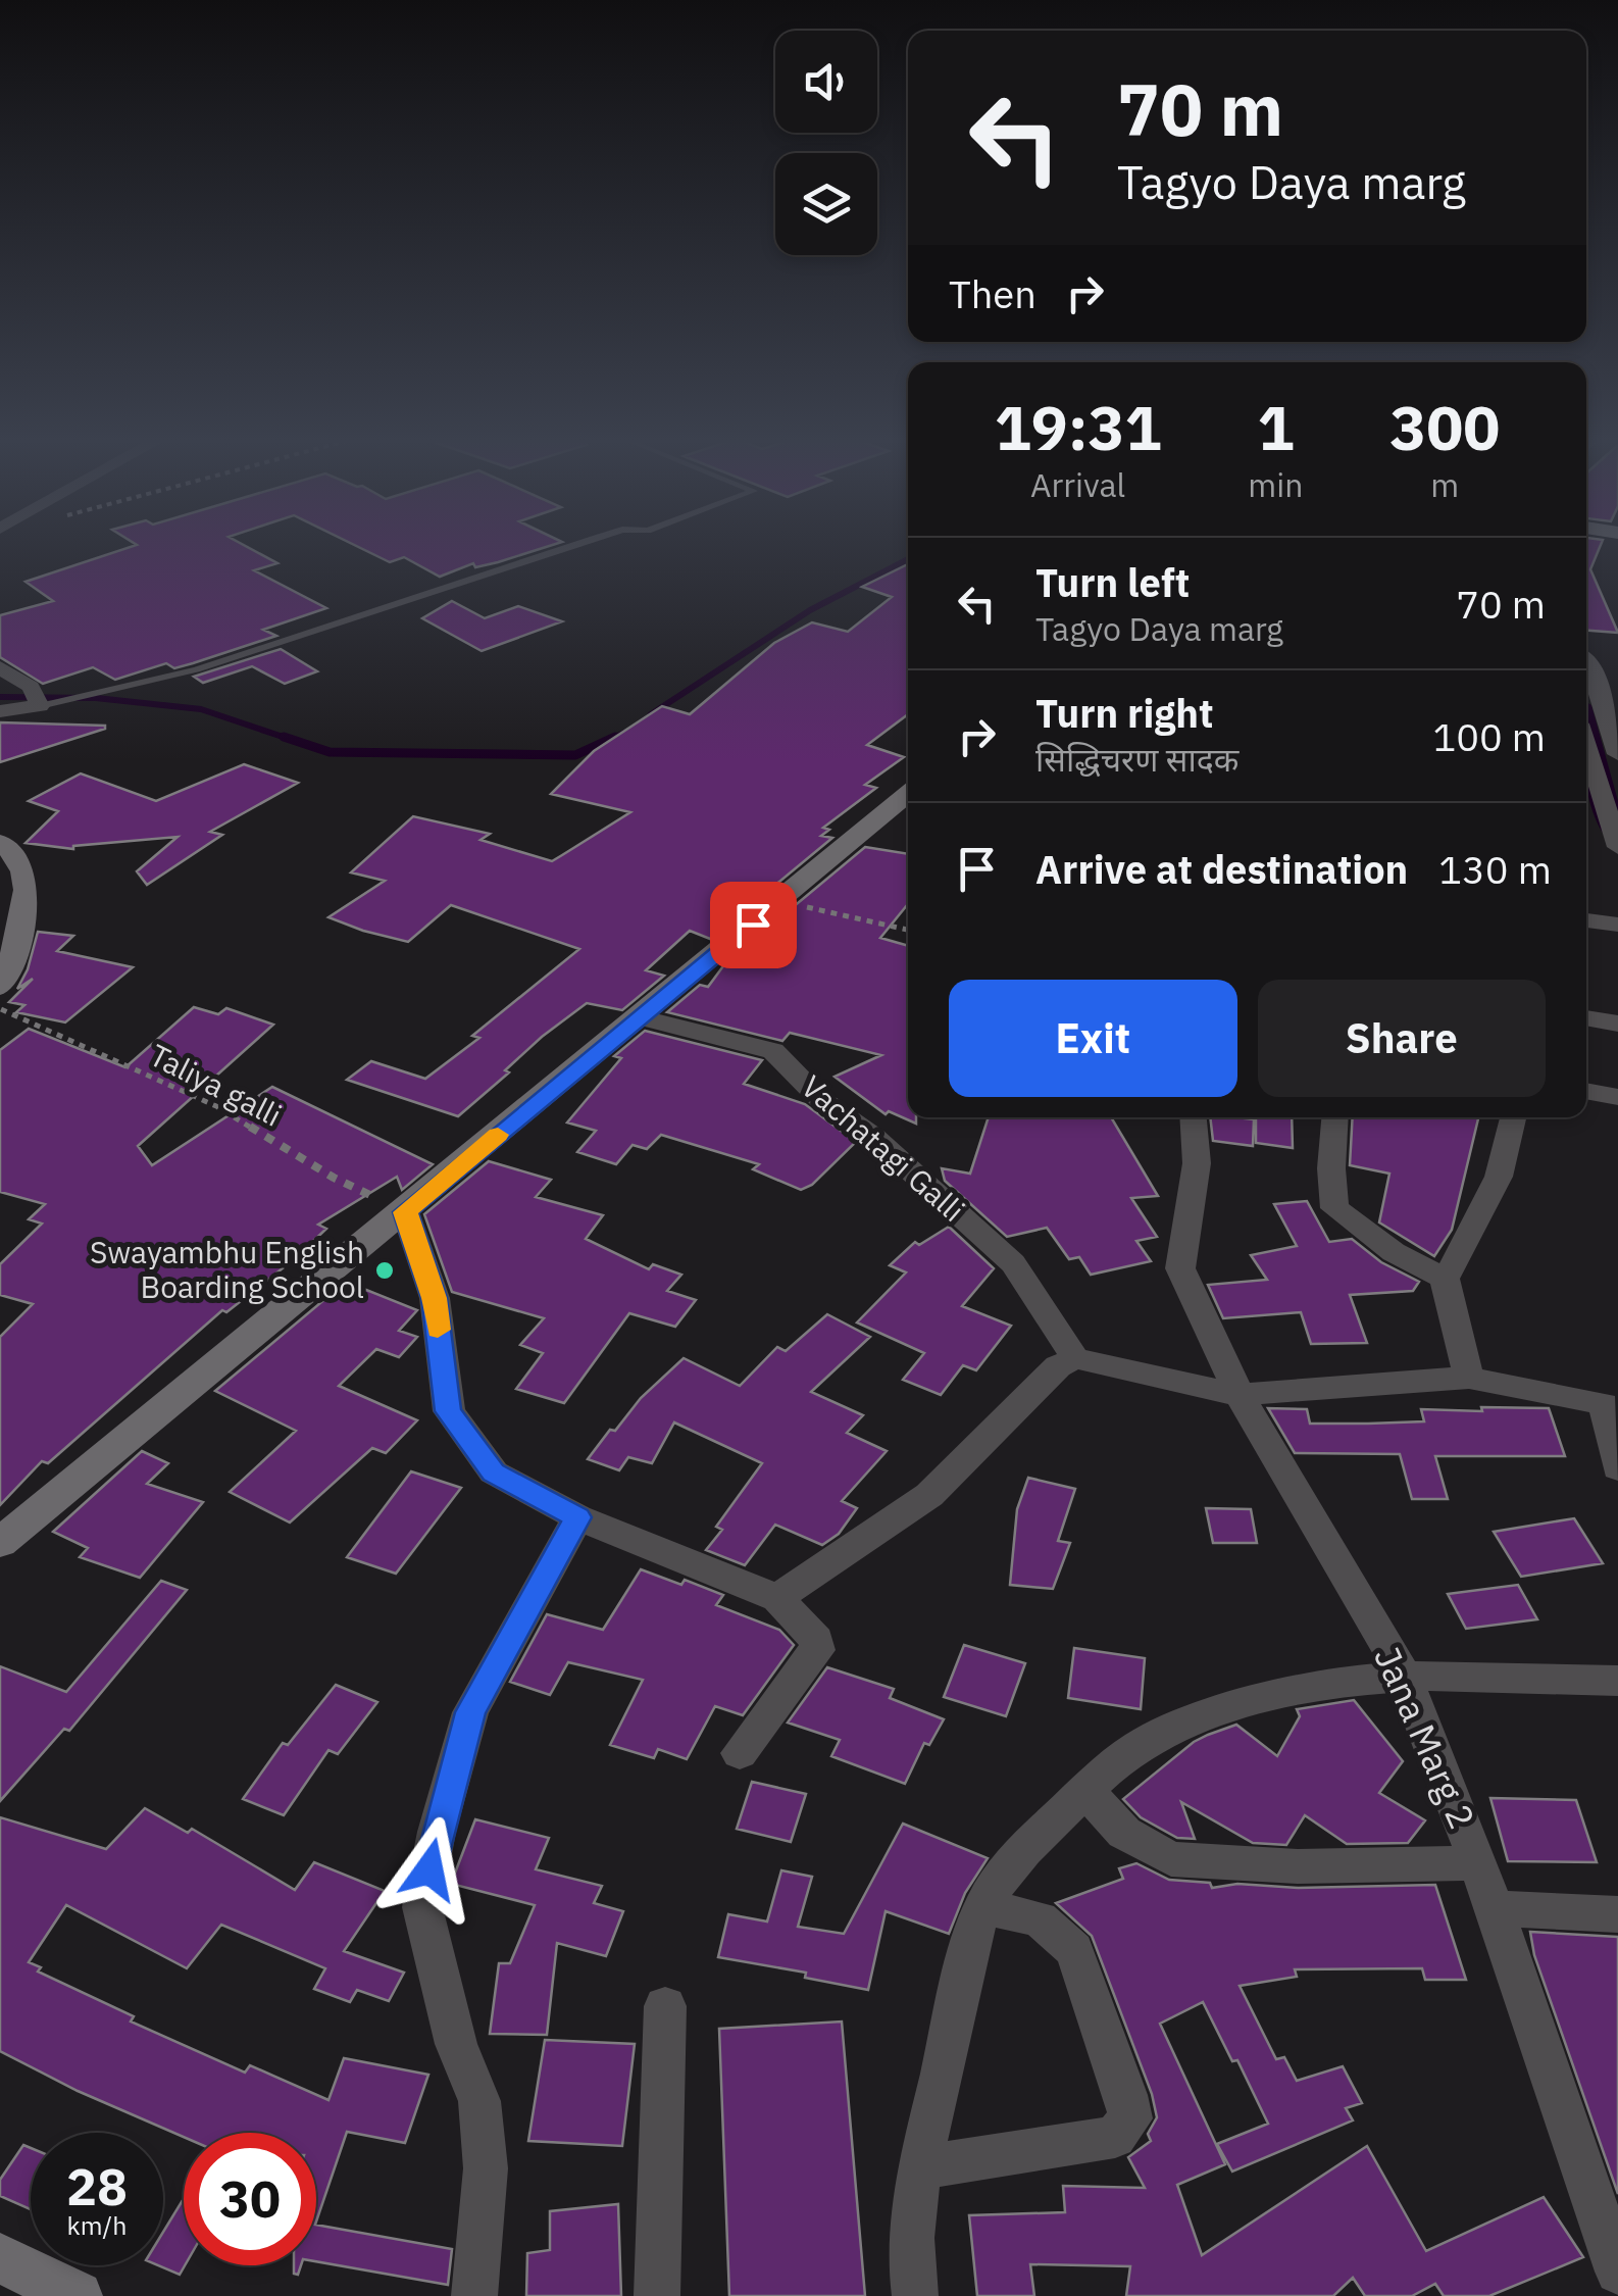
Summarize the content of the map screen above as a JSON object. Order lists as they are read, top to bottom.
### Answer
{
  "streets": {
    "street": ["Vachatagi Galli", "Jana Marg 2"],
    "path": ["Taliya galli"]
  },
  "places": ["Swayambhu English Boarding School"],
  "page": {
    "turn": ["70 m", "Tagyo Daya marg"],
    "then": "Then",
    "eta": [
      "19:31",
      "Arrival",
      "1",
      "min",
      "300",
      "m"
    ],
    "list": [
      {
        "name": "Turn left",
        "note": "Tagyo Daya marg",
        "value": "70 m"
      },
      {
        "name": "Turn right",
        "note": "सिद्धिचरण सादक",
        "value": "100 m"
      },
      {
        "name": "Arrive at destination",
        "value": "130 m"
      }
    ],
    "buttons": ["Exit", "Share"],
    "speed": "28 km/h",
    "limit": "30"
  }
}
